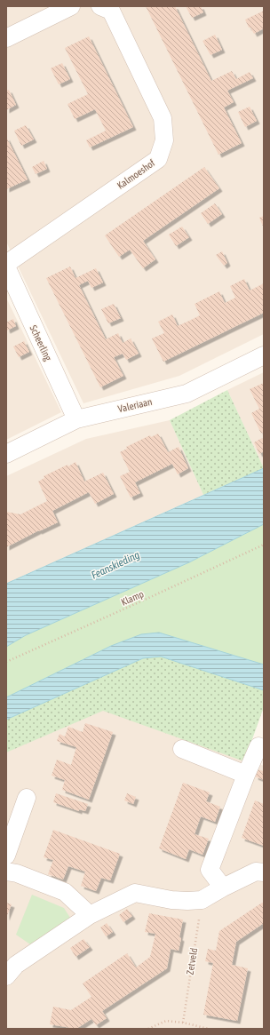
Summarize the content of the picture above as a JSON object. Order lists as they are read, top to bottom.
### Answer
{
  "streets": {
    "street": ["Kalmoeshof", "Scheerling", "Valeriaan"],
    "path": ["Klamp", "Zetveld"]
  },
  "crossings": [
    ["Scheerling", "Valeriaan"]
  ],
  "water": ["Feanskieding"]
}
